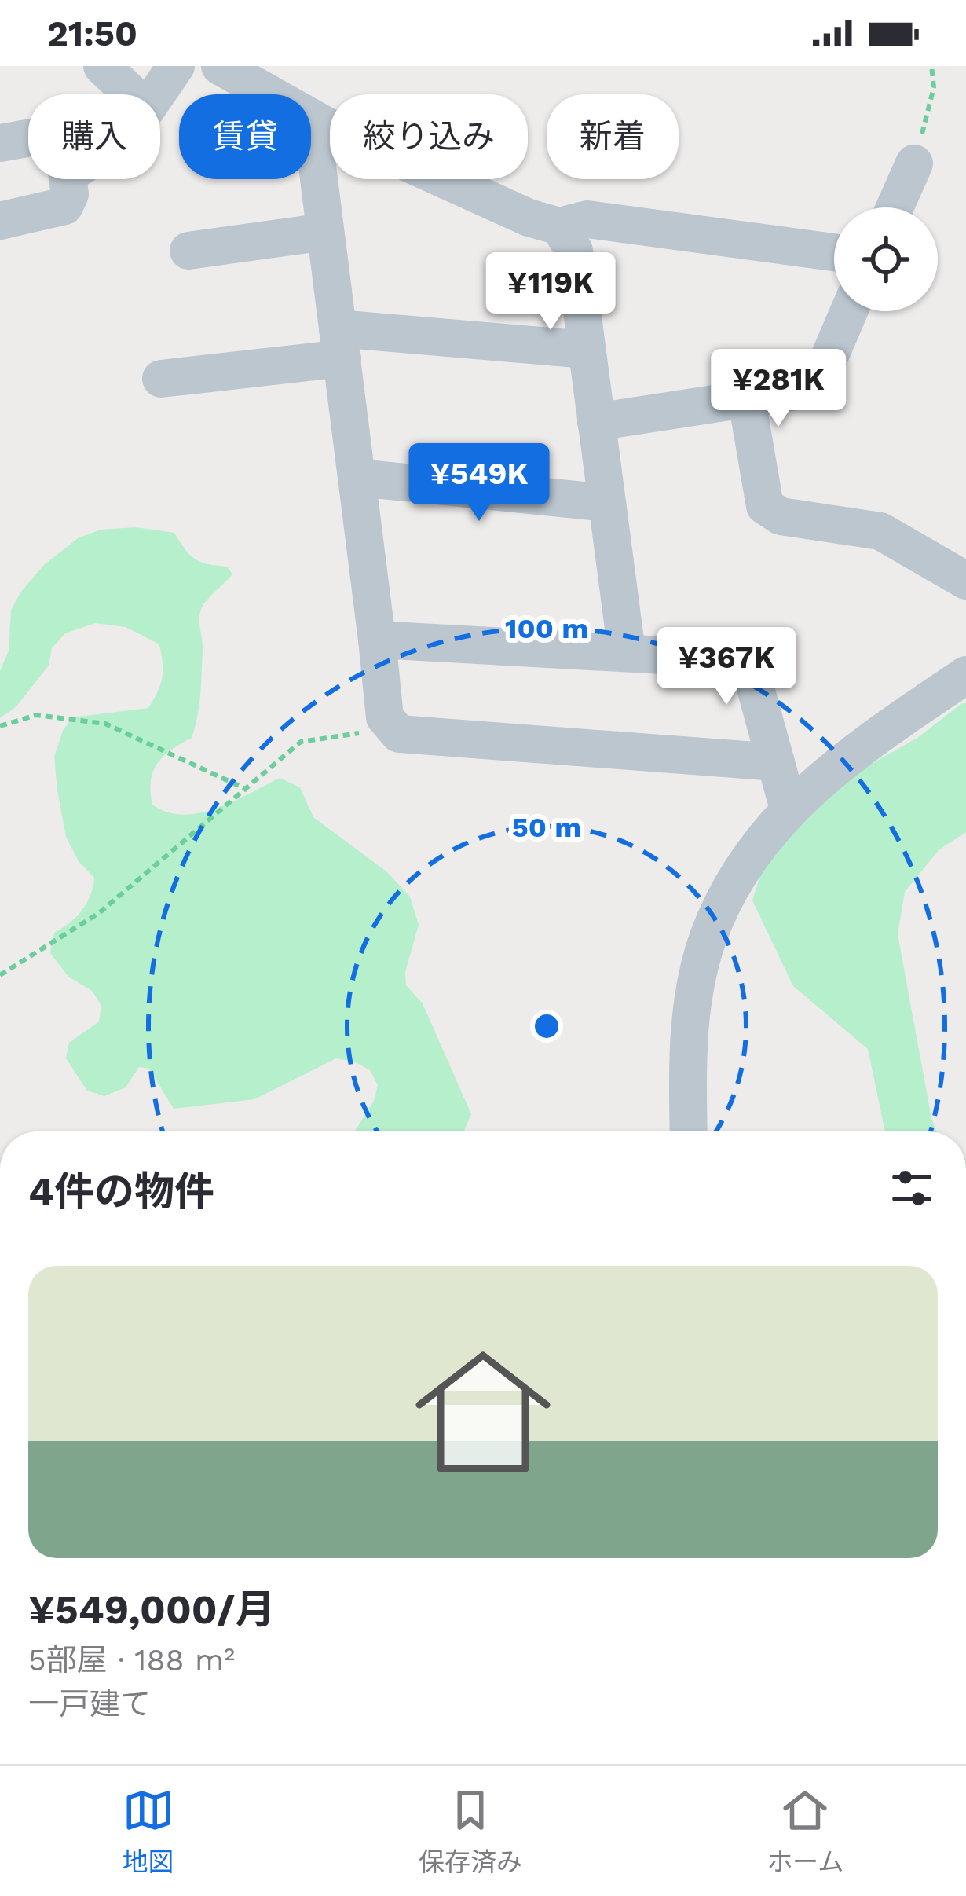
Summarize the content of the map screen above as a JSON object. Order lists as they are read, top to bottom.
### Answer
{
  "page": {
    "status": "21:50",
    "chip": [
      "購入",
      "賃貸",
      "絞り込み",
      "新着"
    ],
    "price": [
      "¥119K",
      "¥281K",
      "¥549K",
      "¥367K"
    ],
    "heading": "4件の物件",
    "list": [
      {
        "name": "¥549,000/月",
        "note": "5部屋 · 188 m² · 一戸建て"
      }
    ],
    "tabs": ["地図", "保存済み", "ホーム"]
  },
  "rings": ["100 m", "50 m"]
}
